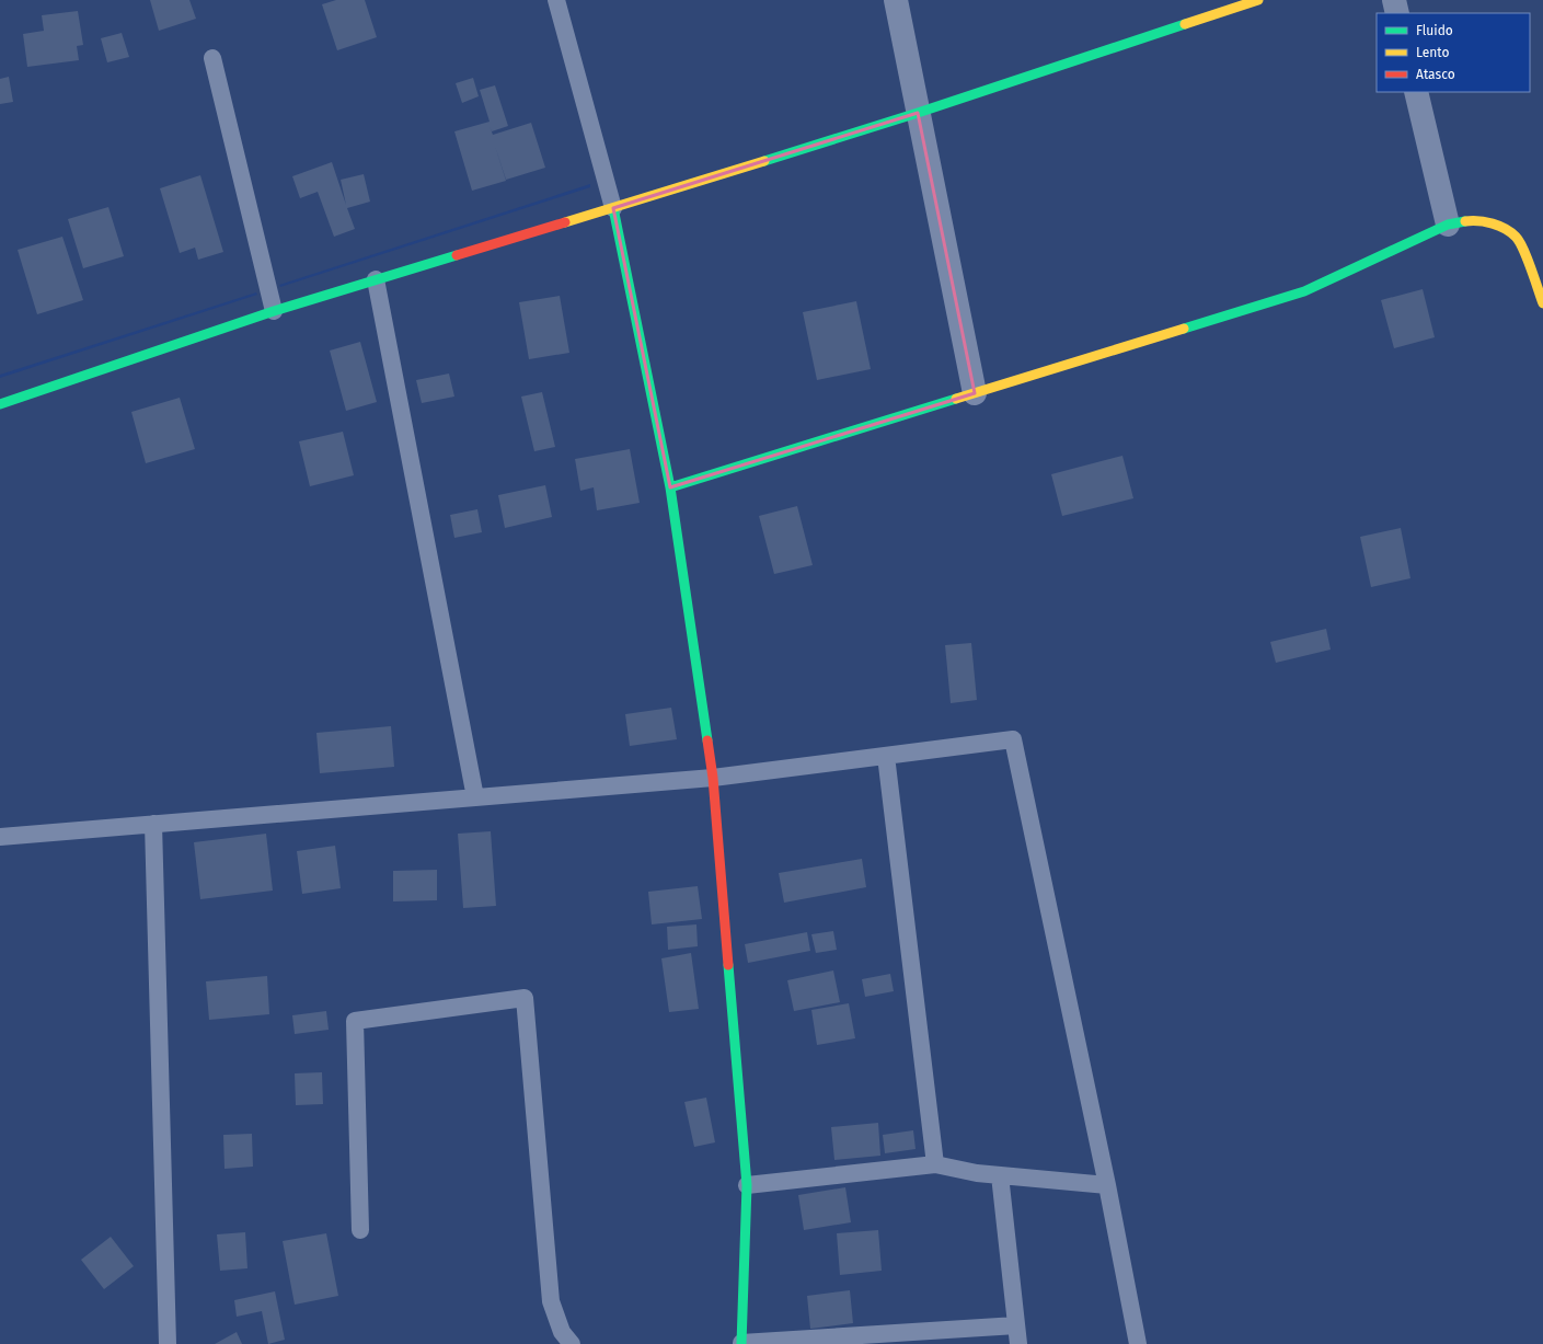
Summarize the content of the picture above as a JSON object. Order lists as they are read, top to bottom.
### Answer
{
  "legend": ["Fluido", "Lento", "Atasco"]
}
